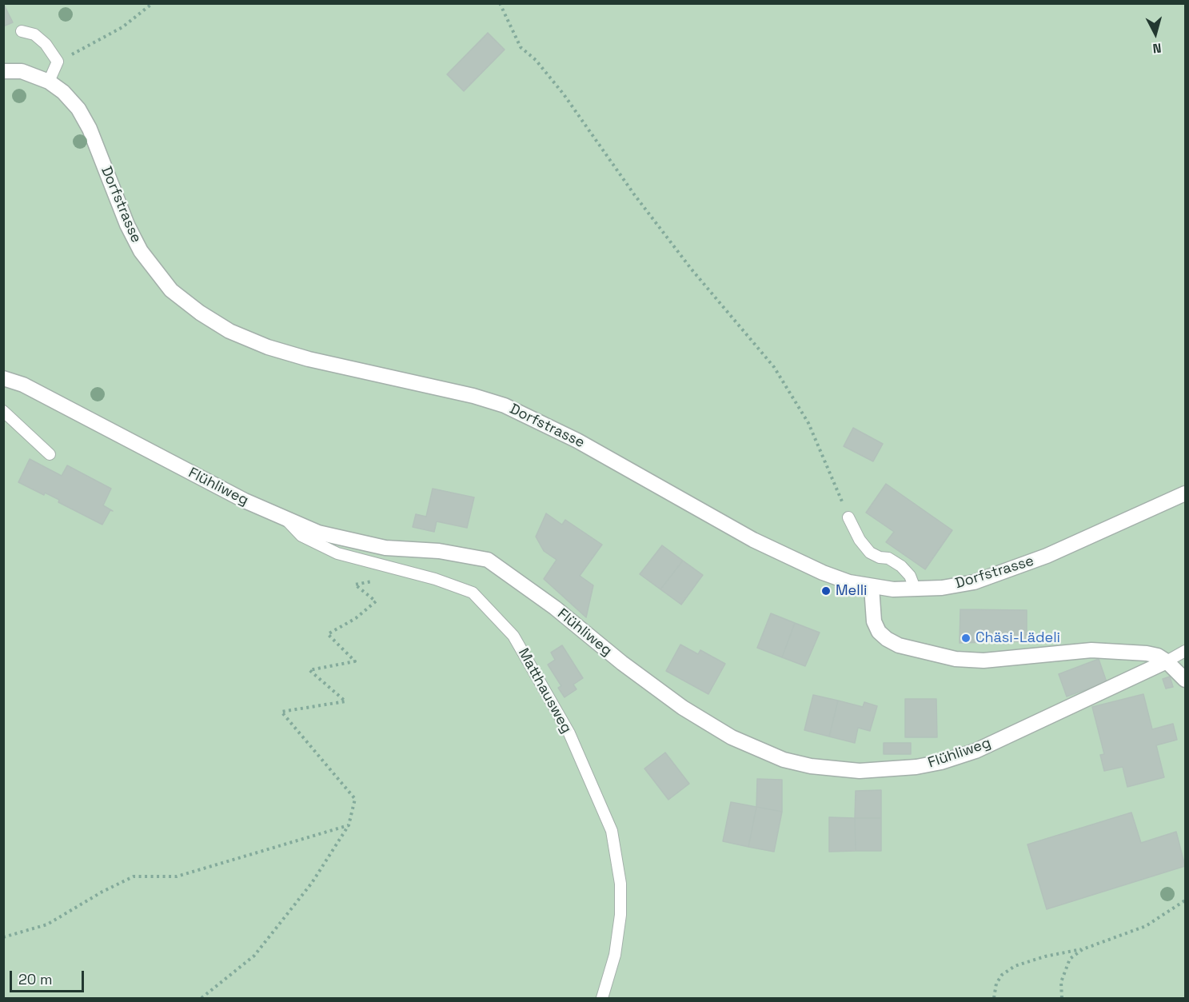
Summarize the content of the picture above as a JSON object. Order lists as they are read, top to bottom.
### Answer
{
  "streets": {
    "street": ["Dorfstrasse", "Flühliweg"],
    "lane": ["Matthausweg"]
  },
  "crossings": [
    ["Flühliweg", "Matthausweg"]
  ],
  "places": ["Melli", "Chäsi-Lädeli"],
  "scale_bar": "20 m",
  "north": "bottom"
}
